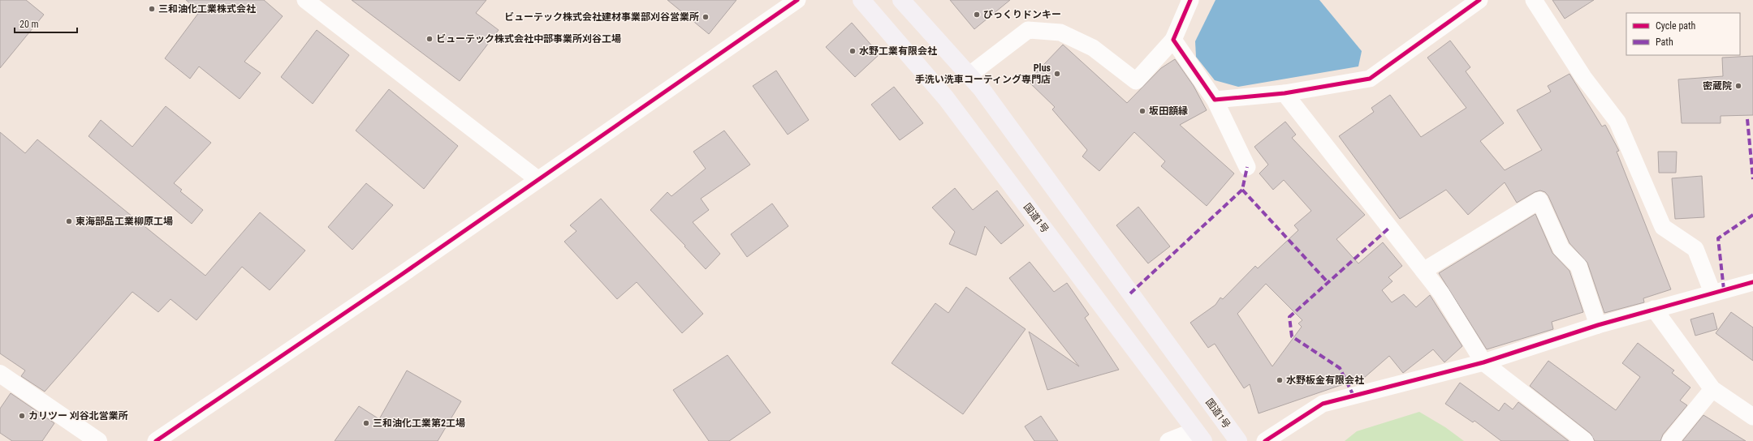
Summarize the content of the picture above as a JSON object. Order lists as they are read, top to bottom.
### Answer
{
  "streets": {
    "highway": ["国道1号"]
  },
  "places": [
    "三和油化工業株式会社",
    "びっくりドンキー",
    "ビューテック株式会社建材事業部刈谷営業所",
    "ビューテック株式会社中部事業所刈谷工場",
    "水野工業有限会社",
    "Plus 手洗い洗車コーティング専門店",
    "密蔵院",
    "坂田額縁",
    "東海部品工業柳原工場",
    "水野板金有限会社",
    "カリツー 刈谷北営業所",
    "三和油化工業第2工場"
  ],
  "legend": ["Cycle path", "Path"],
  "scale_bar": "20 m"
}
